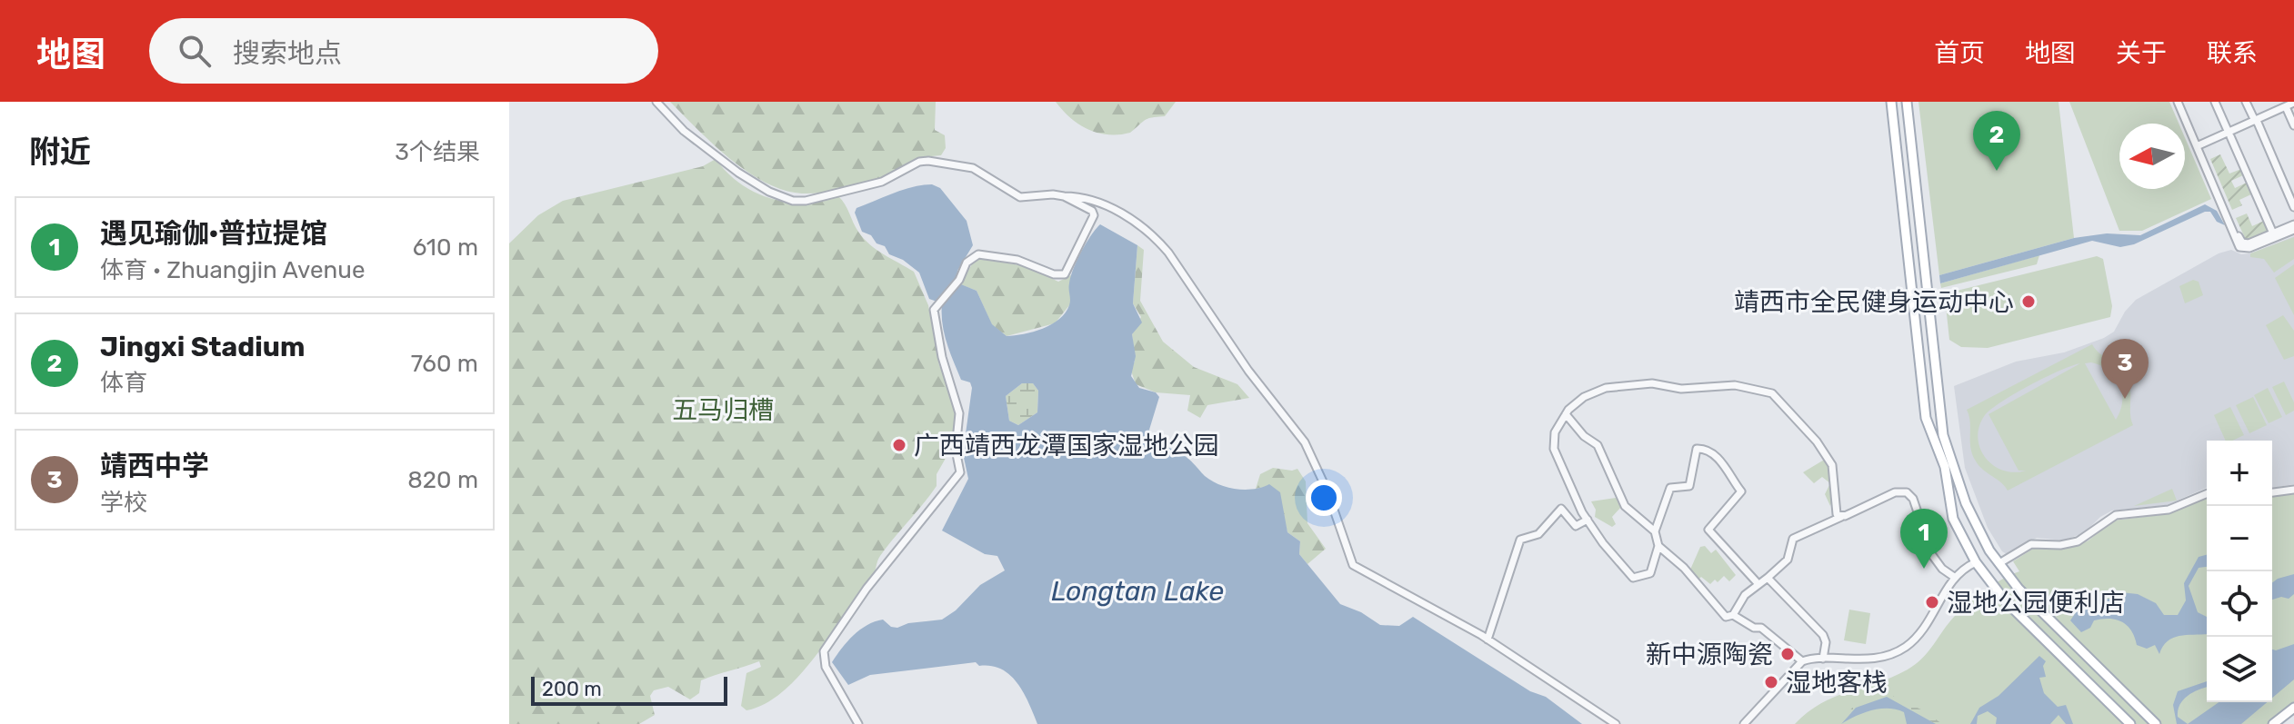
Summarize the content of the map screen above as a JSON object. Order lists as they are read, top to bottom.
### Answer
{
  "water": ["Longtan Lake"],
  "parks": ["五马归槽"],
  "places": [
    "靖西市全民健身运动中心",
    "广西靖西龙潭国家湿地公园",
    "湿地公园便利店",
    "新中源陶瓷",
    "湿地客栈"
  ],
  "scale_bar": "200 m",
  "north": "left",
  "page": {
    "header": "地图",
    "search": "搜索地点",
    "nav": [
      "首页",
      "地图",
      "关于",
      "联系"
    ],
    "heading": ["附近", "3个结果"],
    "pins": ["2", "3", "1"],
    "list": [
      {
        "mark": "1",
        "name": "遇见瑜伽·普拉提馆",
        "note": "体育 · Zhuangjin Avenue",
        "value": "610 m"
      },
      {
        "mark": "2",
        "name": "Jingxi Stadium",
        "note": "体育",
        "value": "760 m"
      },
      {
        "mark": "3",
        "name": "靖西中学",
        "note": "学校",
        "value": "820 m"
      }
    ],
    "map_buttons": ["+", "−"],
    "scale": "200 m"
  }
}
